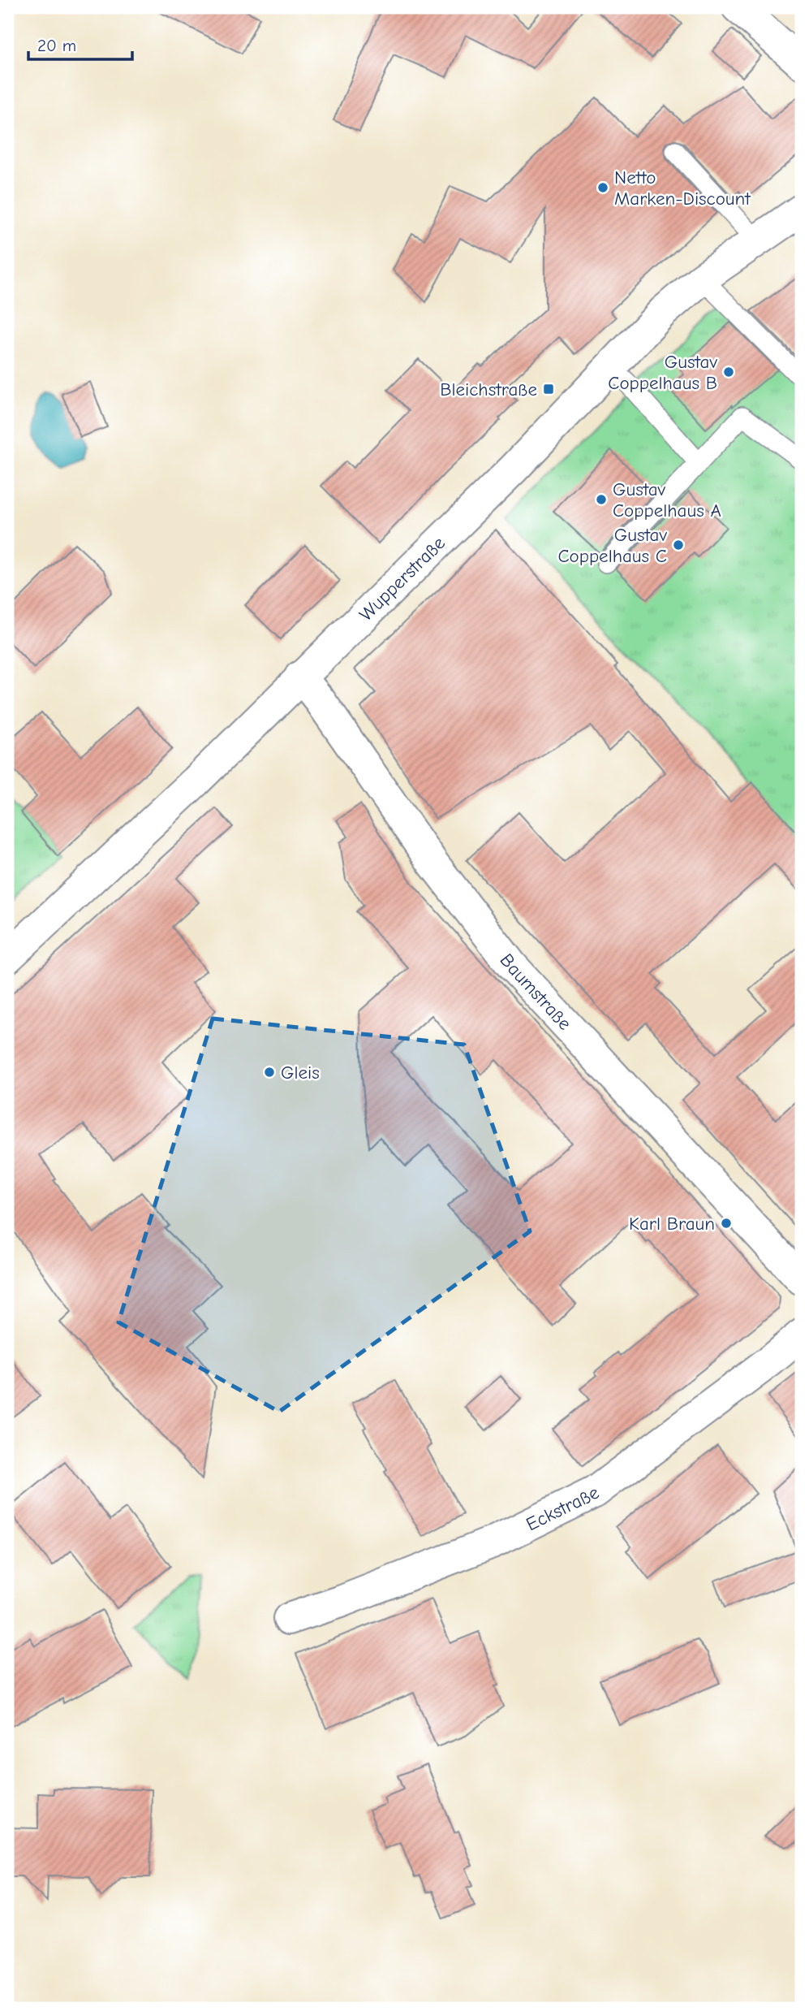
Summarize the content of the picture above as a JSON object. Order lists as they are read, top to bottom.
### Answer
{
  "streets": {
    "street": ["Wupperstraße", "Baumstraße", "Eckstraße"]
  },
  "crossings": [
    ["Wupperstraße", "Baumstraße"]
  ],
  "places": {
    "other": [
      "Netto Marken-Discount",
      "Gustav Coppelhaus B",
      "Gustav Coppelhaus A",
      "Gustav Coppelhaus C",
      "Gleis",
      "Karl Braun"
    ],
    "transit": ["Bleichstraße"]
  },
  "scale_bar": "20 m"
}
